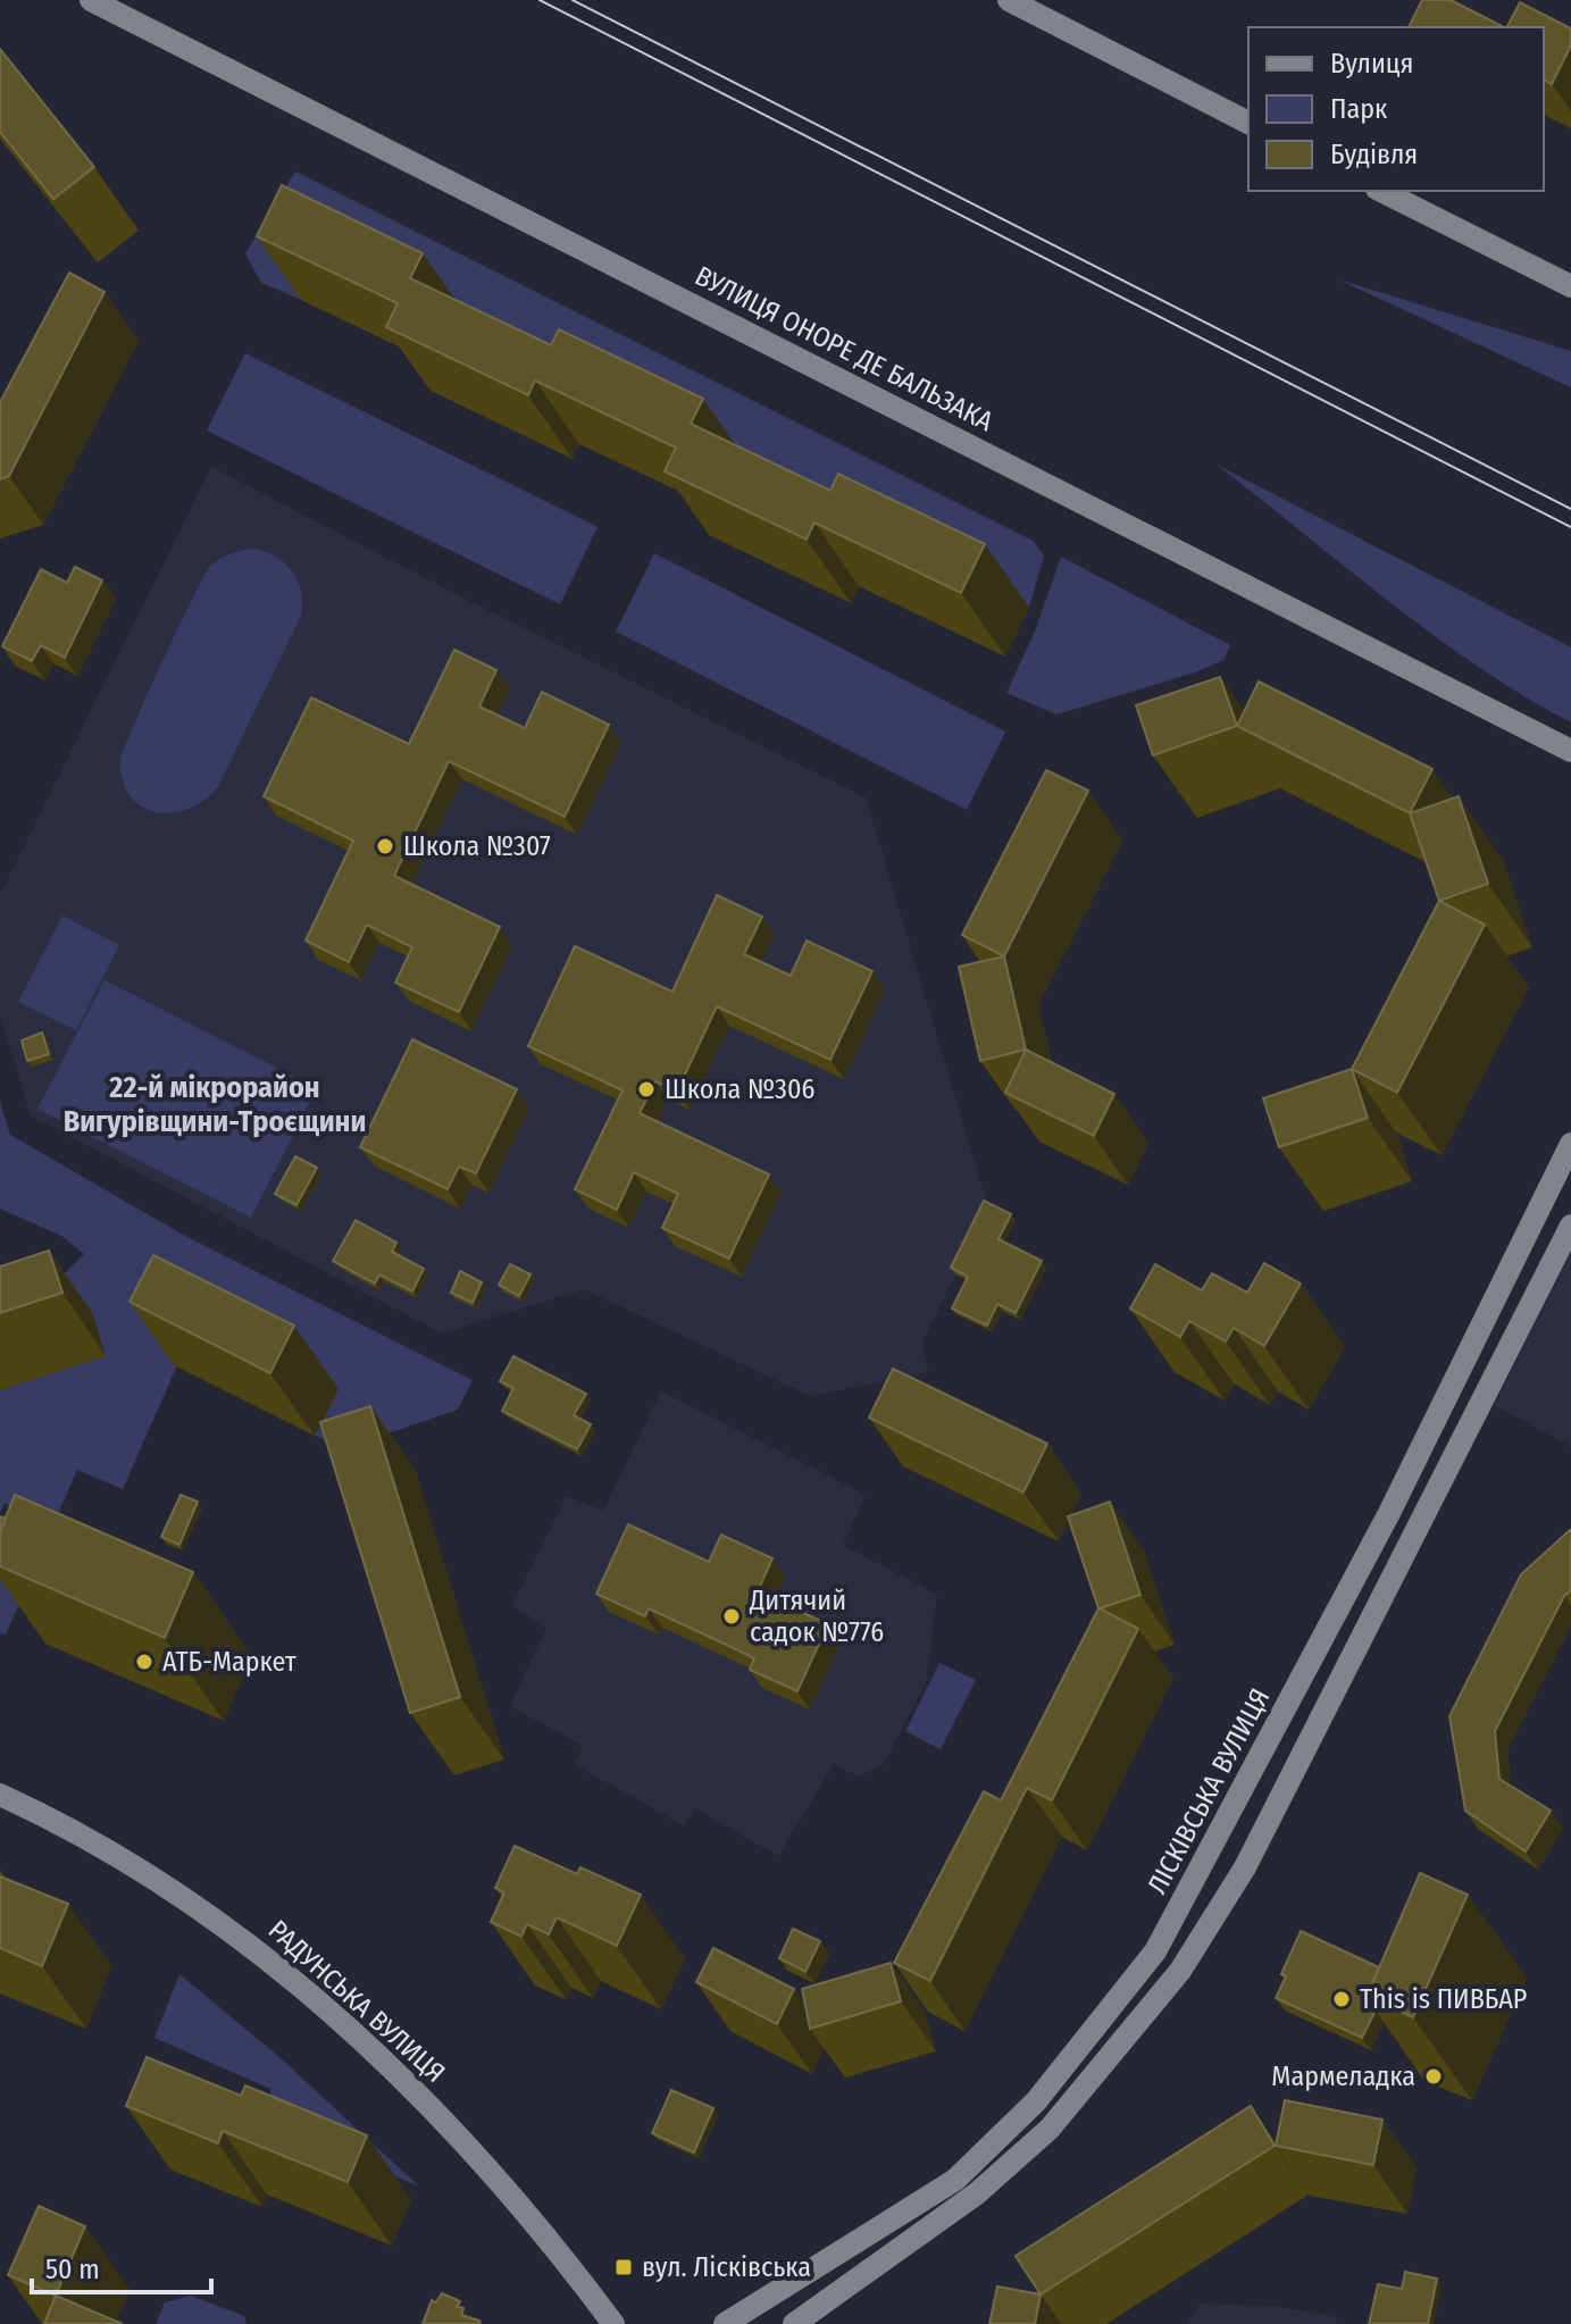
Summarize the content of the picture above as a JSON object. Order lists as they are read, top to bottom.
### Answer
{
  "streets": {
    "street": ["ВУЛИЦЯ ОНОРЕ ДЕ БАЛЬЗАКА", "ЛІСКІВСЬКА ВУЛИЦЯ", "РАДУНСЬКА ВУЛИЦЯ"]
  },
  "districts": ["22-й мікрорайон Вигурівщини-Троєщини"],
  "places": {
    "other": [
      "Школа №307",
      "Школа №306",
      "Дитячий садок №776",
      "АТБ-Маркет",
      "This is ПИВБАР",
      "Мармеладка"
    ],
    "transit": ["вул. Лісківська"]
  },
  "legend": ["Вулиця", "Парк", "Будівля"],
  "scale_bar": "50 m"
}
